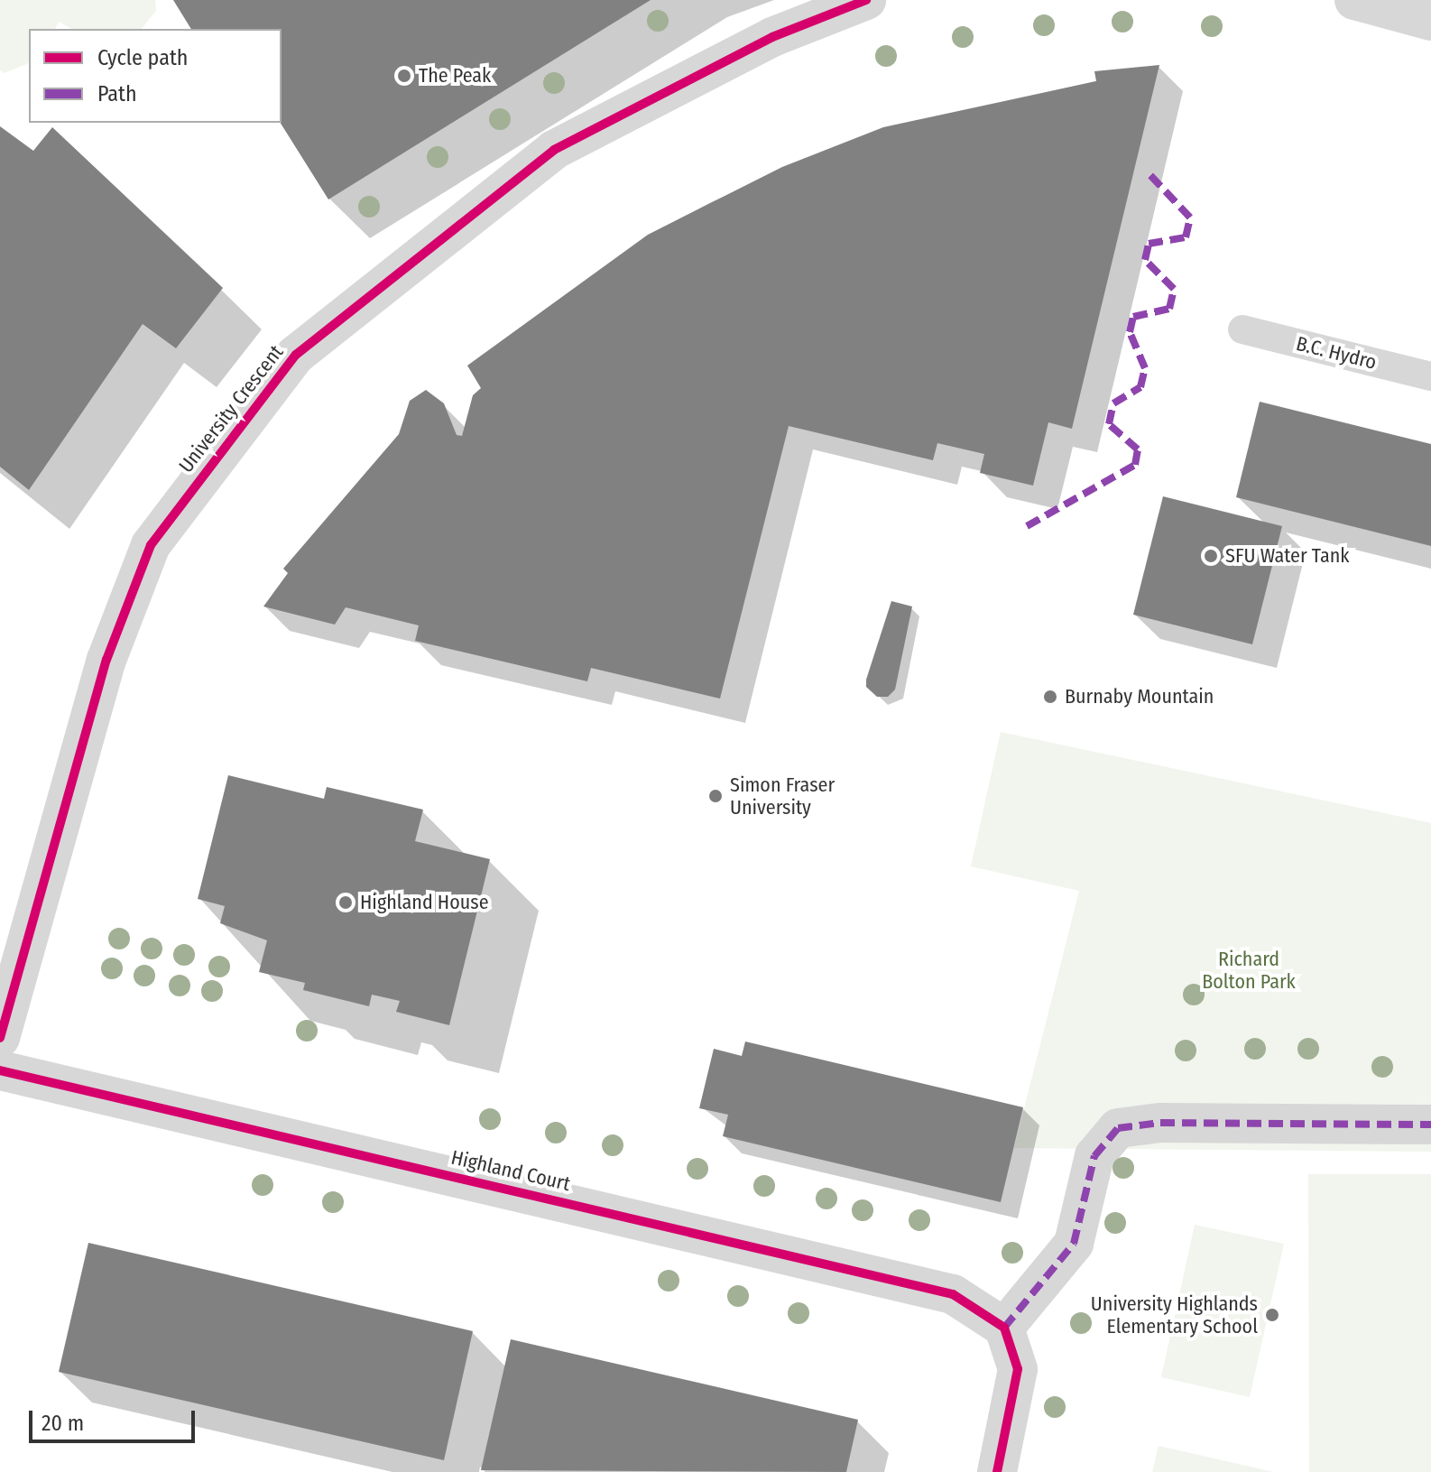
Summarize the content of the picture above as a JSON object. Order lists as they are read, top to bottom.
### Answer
{
  "streets": {
    "street": ["University Crescent", "Highland Court"],
    "lane": ["B.C. Hydro"]
  },
  "parks": ["Richard Bolton Park"],
  "places": [
    "The Peak",
    "SFU Water Tank",
    "Burnaby Mountain",
    "Simon Fraser University",
    "Highland House",
    "University Highlands Elementary School"
  ],
  "legend": ["Cycle path", "Path"],
  "scale_bar": "20 m"
}
